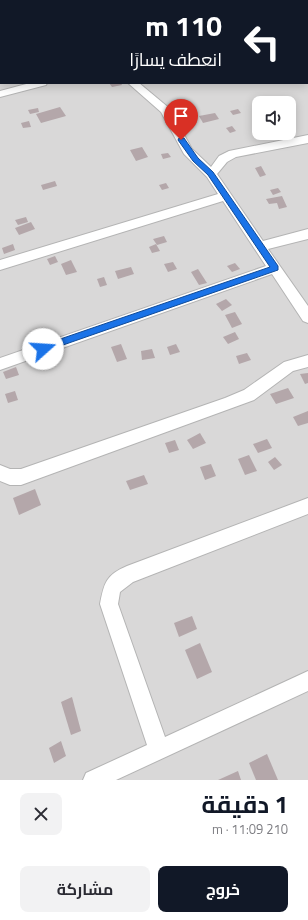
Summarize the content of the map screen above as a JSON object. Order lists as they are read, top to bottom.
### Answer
{
  "page": {
    "turn": ["110 m", "انعطف يسارًا"],
    "heading": ["1 دقيقة", "210 m · 11:09"],
    "buttons": ["خروج", "مشاركة"]
  }
}
